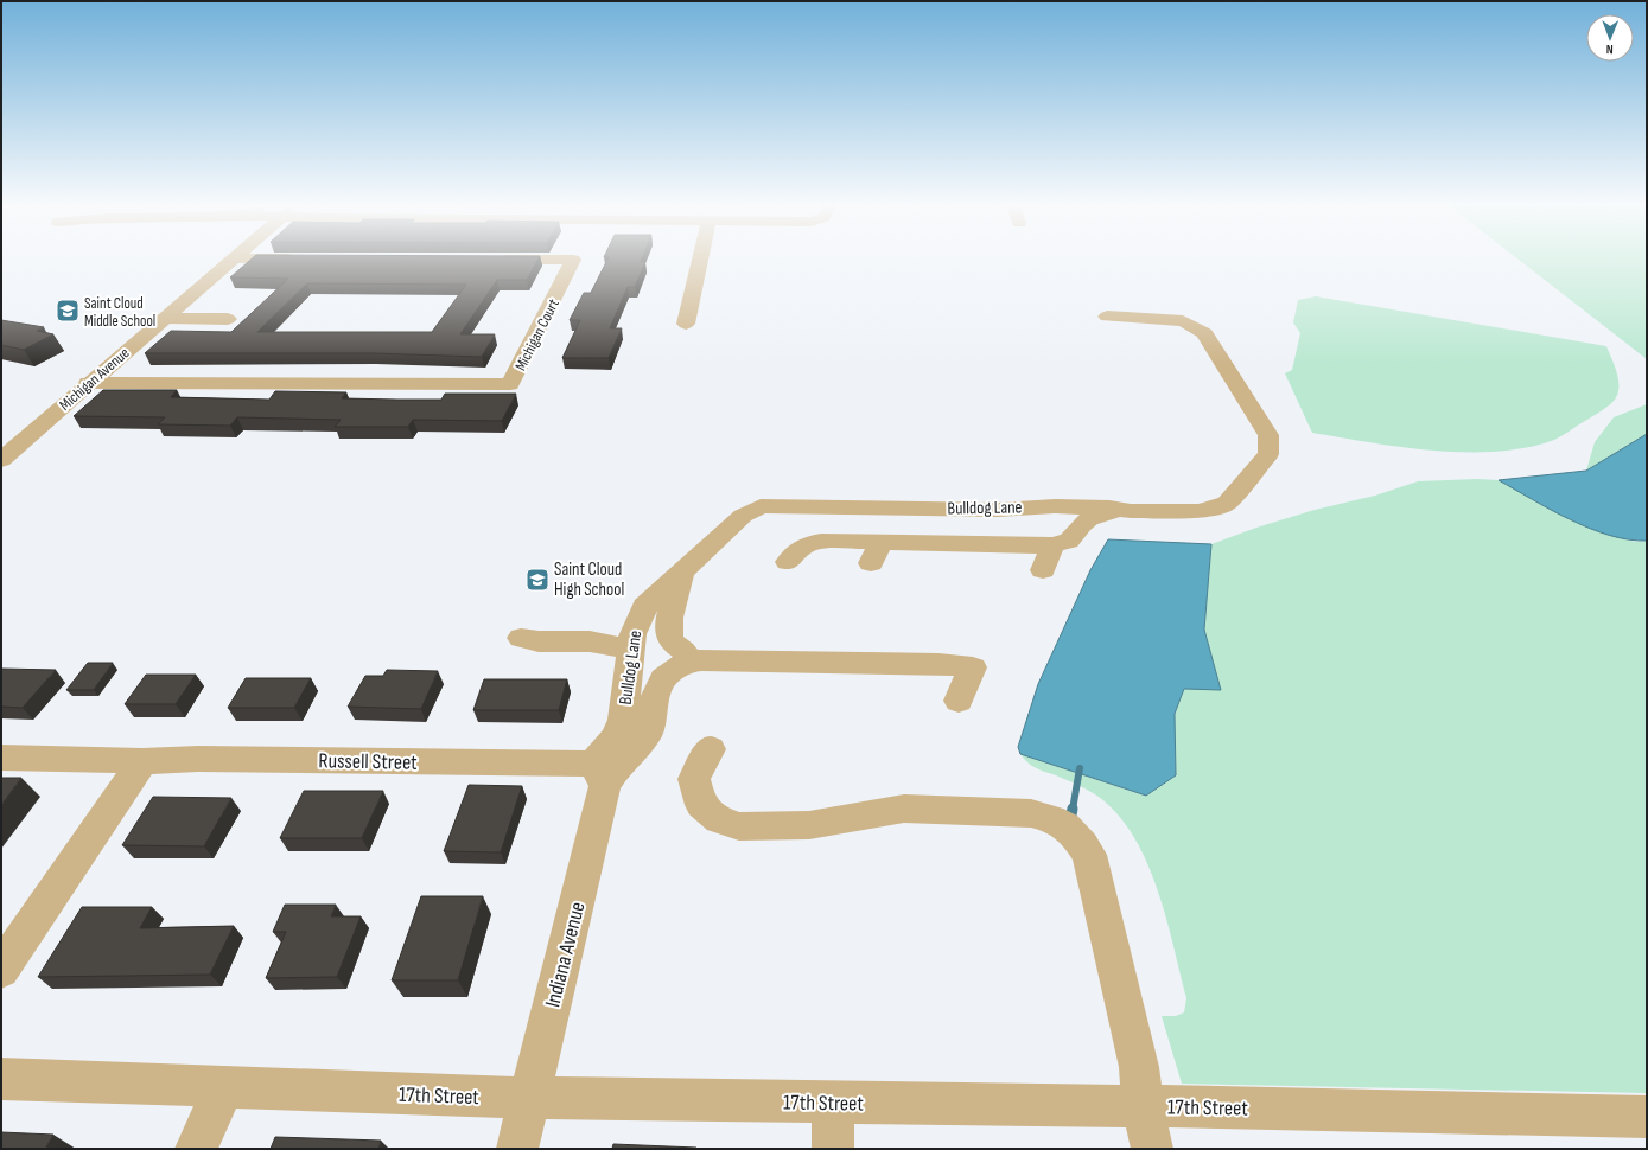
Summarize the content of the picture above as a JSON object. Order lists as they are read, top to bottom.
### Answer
{
  "streets": {
    "street": [
      "Michigan Court",
      "Michigan Avenue",
      "Bulldog Lane",
      "Russell Street",
      "Indiana Avenue",
      "17th Street"
    ]
  },
  "crossings": [
    ["Michigan Court", "Michigan Avenue"],
    ["Bulldog Lane", "Russell Street"],
    ["Bulldog Lane", "Indiana Avenue"],
    ["Russell Street", "Indiana Avenue"],
    ["Indiana Avenue", "17th Street"]
  ],
  "places": {
    "school or university": ["Saint Cloud Middle School", "Saint Cloud High School"]
  },
  "north": "bottom"
}
